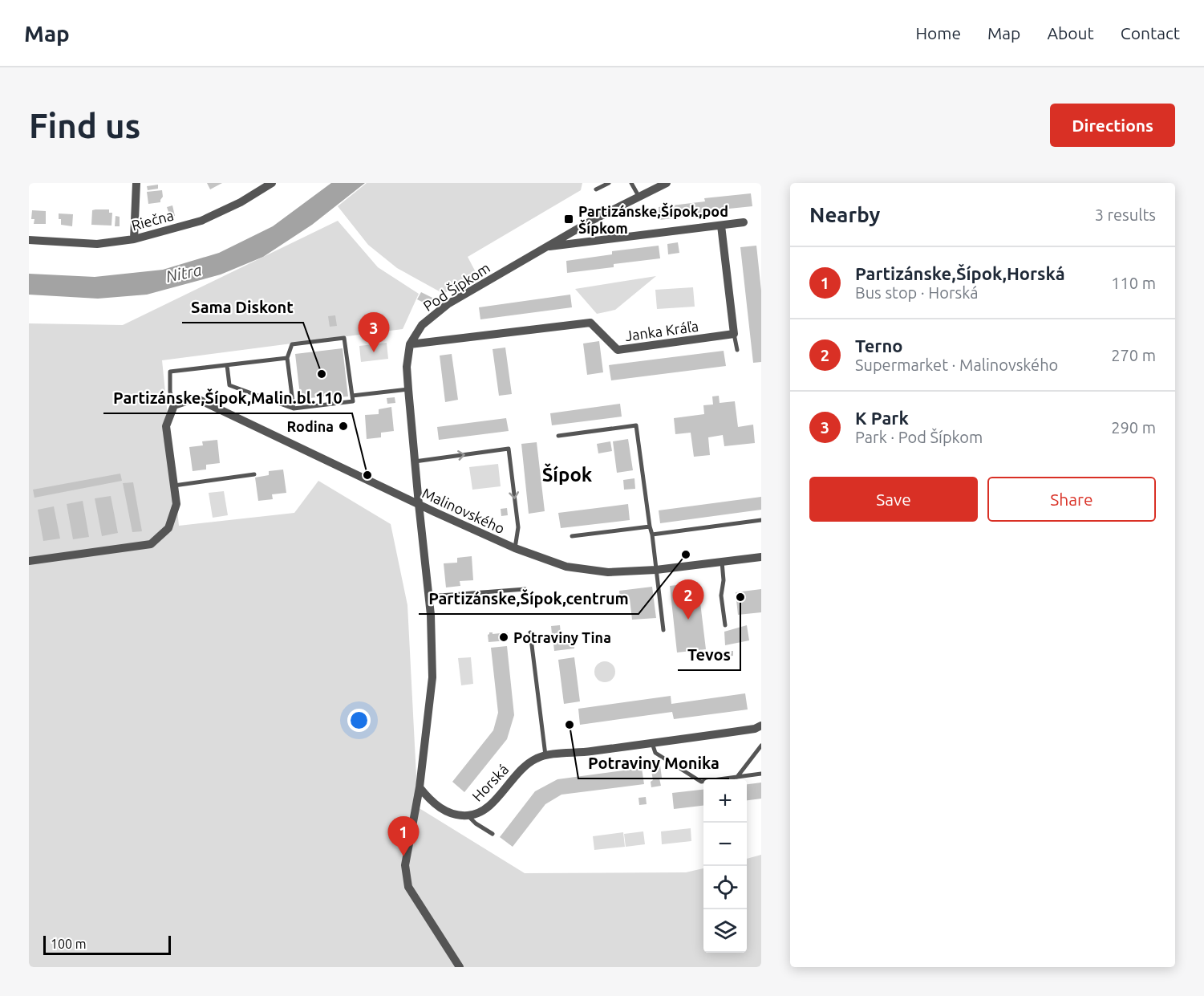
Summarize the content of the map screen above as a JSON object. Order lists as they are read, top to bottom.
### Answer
{
  "streets": {
    "street": [
      "Riečna",
      "Pod Šípkom",
      "Janka Kráľa",
      "Malinovského",
      "Horská"
    ]
  },
  "crossings": [
    ["Pod Šípkom", "Janka Kráľa"],
    ["Pod Šípkom", "Malinovského"]
  ],
  "districts": ["Šípok"],
  "water": ["Nitra"],
  "places": {
    "transit": ["Partizánske,Šípok,pod Šípkom"],
    "other": [
      "Sama Diskont",
      "Rodina",
      "Partizánske,Šípok,Malin.bl.110",
      "Partizánske,Šípok,centrum",
      "Tevos",
      "Potraviny Tina",
      "Potraviny Monika"
    ]
  },
  "scale_bar": "100 m",
  "page": {
    "header": "Map",
    "nav": [
      "Home",
      "Map",
      "About",
      "Contact"
    ],
    "buttons": [
      "Directions",
      ["Save", "Share"]
    ],
    "title": "Find us",
    "heading": ["Nearby", "3 results"],
    "list": [
      {
        "mark": "1",
        "name": "Partizánske,Šípok,Horská",
        "note": "Bus stop · Horská",
        "value": "110 m"
      },
      {
        "mark": "2",
        "name": "Terno",
        "note": "Supermarket · Malinovského",
        "value": "270 m"
      },
      {
        "mark": "3",
        "name": "K Park",
        "note": "Park · Pod Šípkom",
        "value": "290 m"
      }
    ],
    "pins": ["3", "2", "1"],
    "map_buttons": ["+", "−"],
    "scale": "100 m"
  }
}
